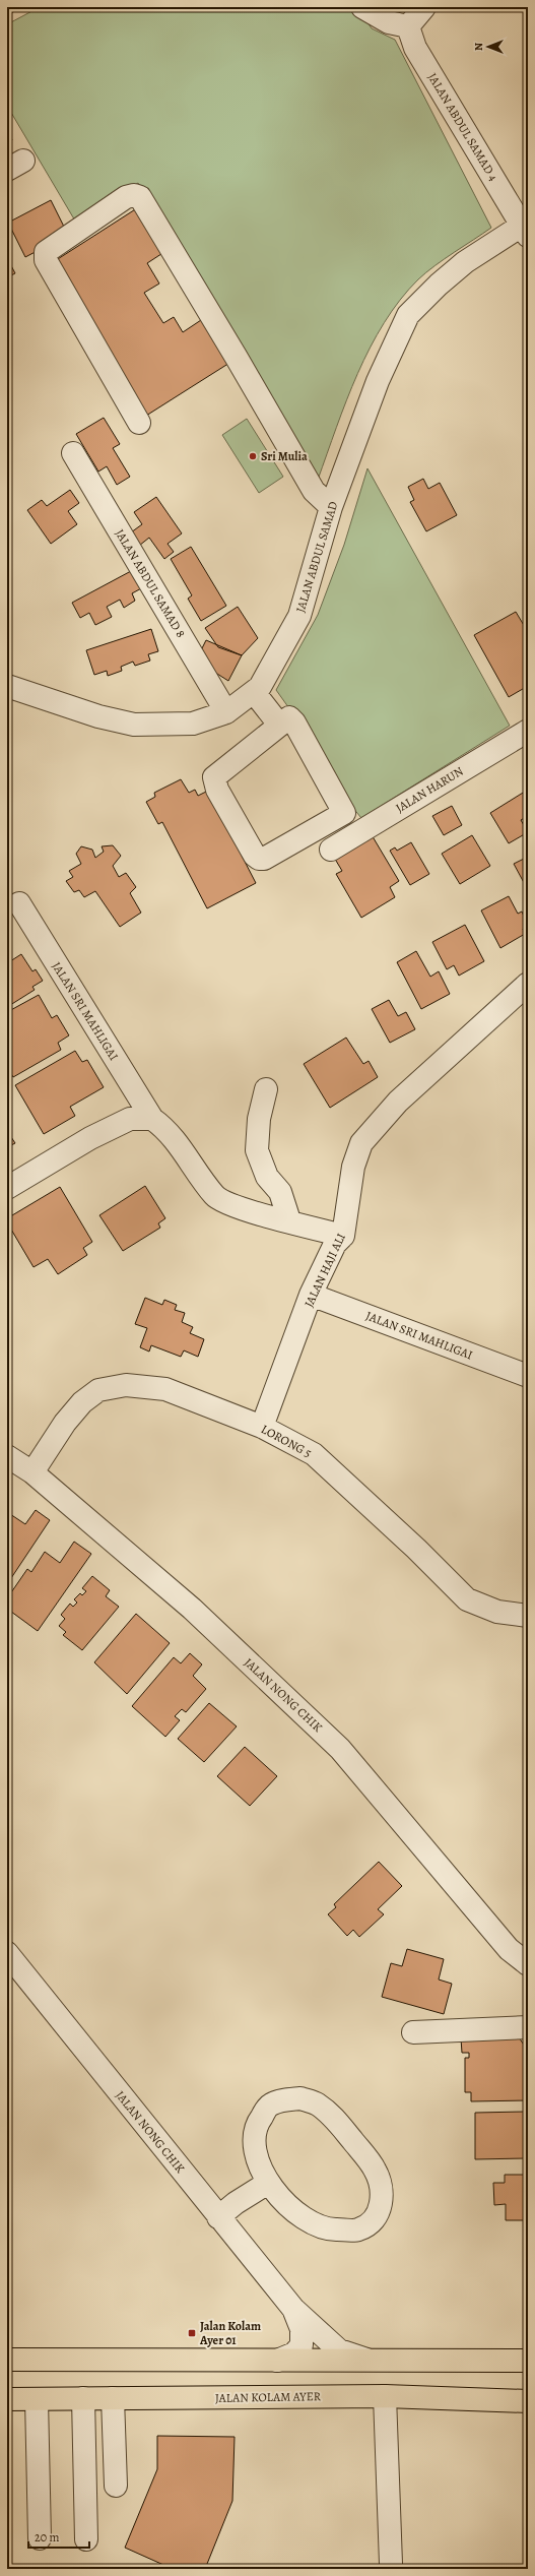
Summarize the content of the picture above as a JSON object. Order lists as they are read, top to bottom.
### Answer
{
  "streets": {
    "main road": ["JALAN KOLAM AYER"],
    "street": [
      "JALAN ABDUL SAMAD 4",
      "JALAN ABDUL SAMAD",
      "JALAN ABDUL SAMAD 8",
      "JALAN HARUN",
      "JALAN SRI MAHLIGAI",
      "JALAN HAJI ALI",
      "LORONG 5",
      "JALAN NONG CHIK"
    ]
  },
  "crossings": [
    ["JALAN ABDUL SAMAD 4", "JALAN ABDUL SAMAD"],
    ["JALAN ABDUL SAMAD", "JALAN ABDUL SAMAD 8"],
    ["JALAN SRI MAHLIGAI", "JALAN HAJI ALI"],
    ["JALAN HAJI ALI", "LORONG 5"],
    ["LORONG 5", "JALAN NONG CHIK"]
  ],
  "places": {
    "other": ["Sri Mulia"],
    "transit": ["Jalan Kolam Ayer 01"]
  },
  "scale_bar": "20 m",
  "north": "left"
}
